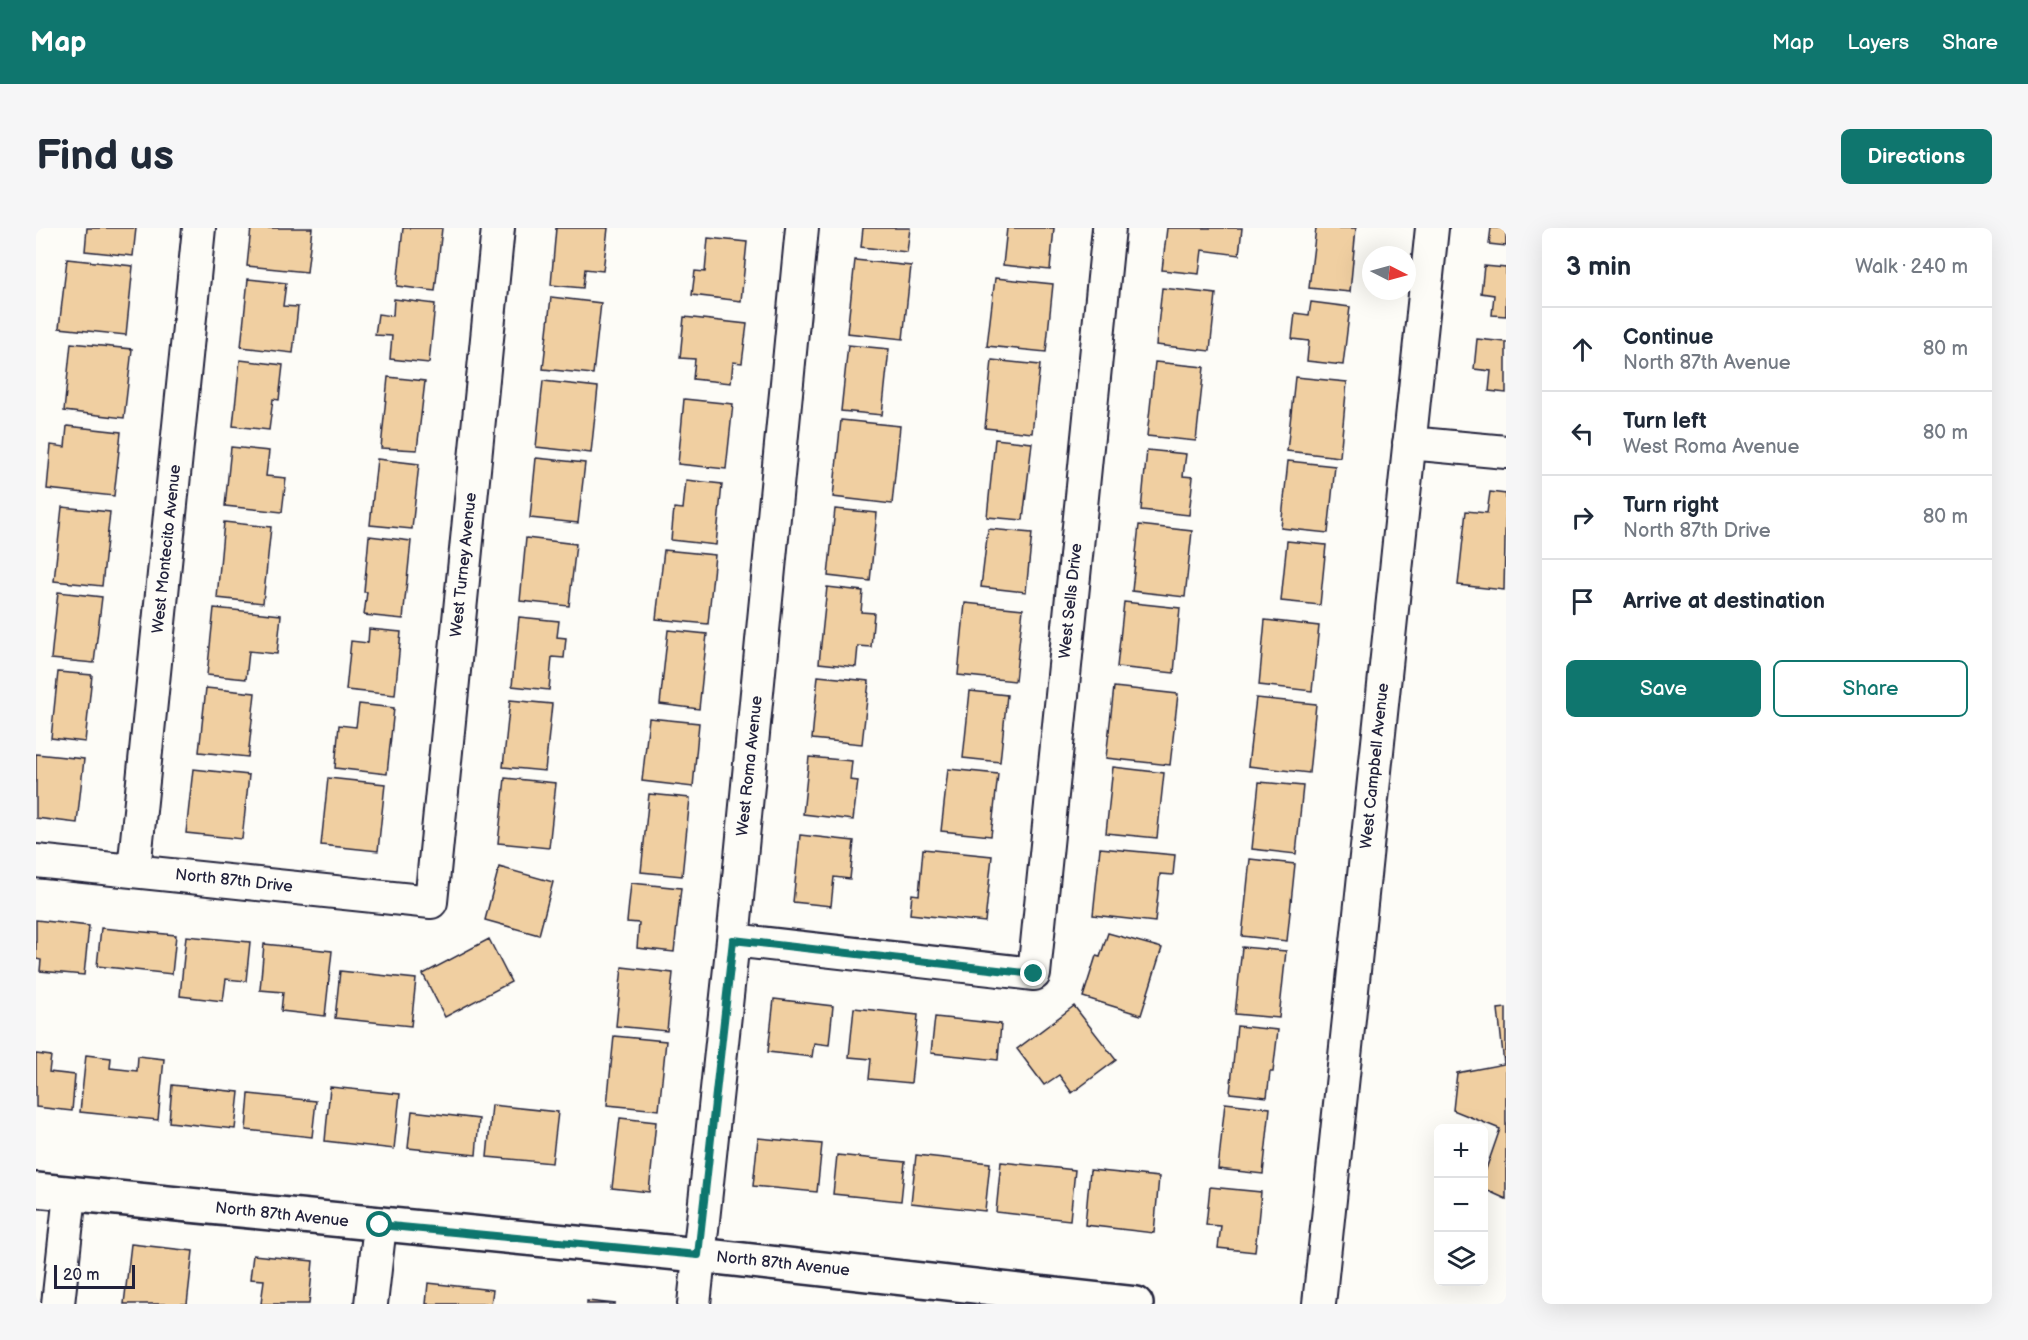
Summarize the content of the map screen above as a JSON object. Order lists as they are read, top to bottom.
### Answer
{
  "streets": {
    "street": [
      "West Montecito Avenue",
      "West Turney Avenue",
      "West Sells Drive",
      "West Roma Avenue",
      "West Campbell Avenue",
      "North 87th Drive",
      "North 87th Avenue"
    ]
  },
  "crossings": [
    ["West Montecito Avenue", "North 87th Drive"],
    ["West Turney Avenue", "North 87th Drive"],
    ["West Sells Drive", "West Roma Avenue"],
    ["West Roma Avenue", "North 87th Avenue"]
  ],
  "scale_bar": "20 m",
  "north": "right",
  "page": {
    "header": "Map",
    "nav": ["Map", "Layers", "Share"],
    "buttons": [
      "Directions",
      ["Save", "Share"]
    ],
    "title": "Find us",
    "heading": ["3 min", "Walk · 240 m"],
    "list": [
      ["Continue", "North 87th Avenue", "80 m"],
      ["Turn left", "West Roma Avenue", "80 m"],
      ["Turn right", "North 87th Drive", "80 m"],
      "Arrive at destination"
    ],
    "map_buttons": ["+", "−"],
    "scale": "20 m"
  }
}
